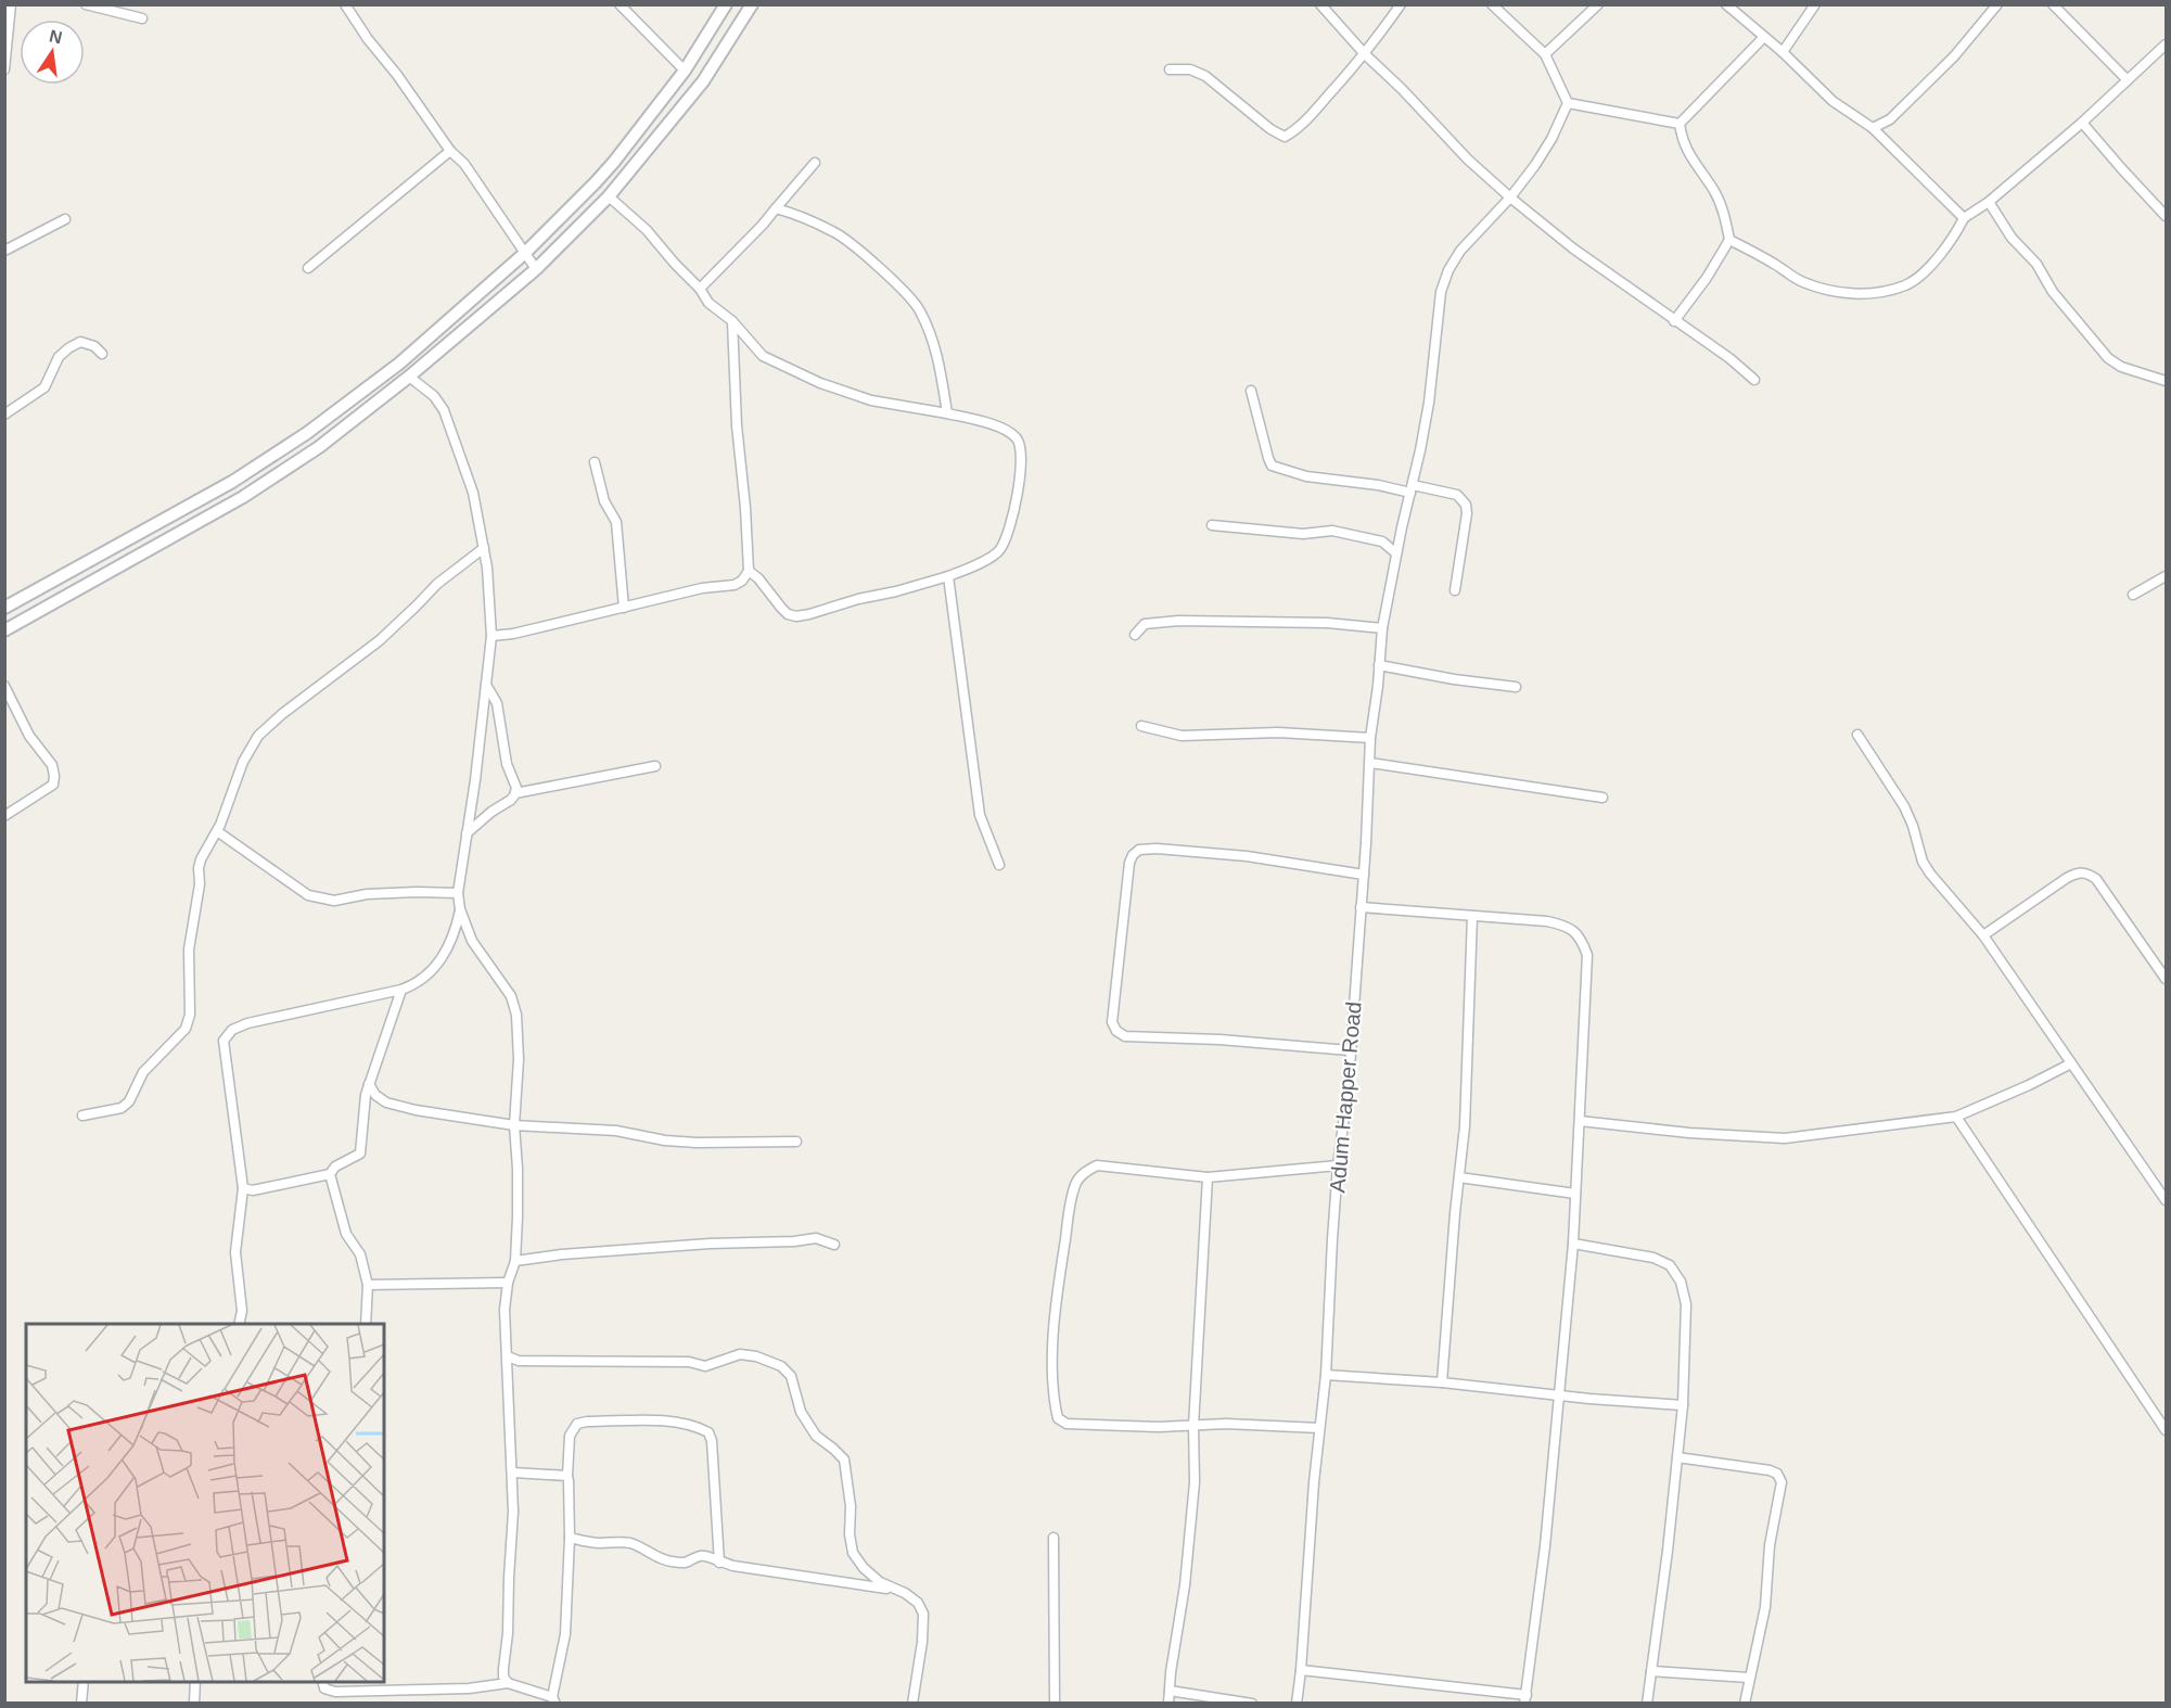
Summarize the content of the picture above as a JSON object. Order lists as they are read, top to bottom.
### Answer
{
  "streets": {
    "street": ["Adum Happer Road"]
  },
  "north": "top"
}
